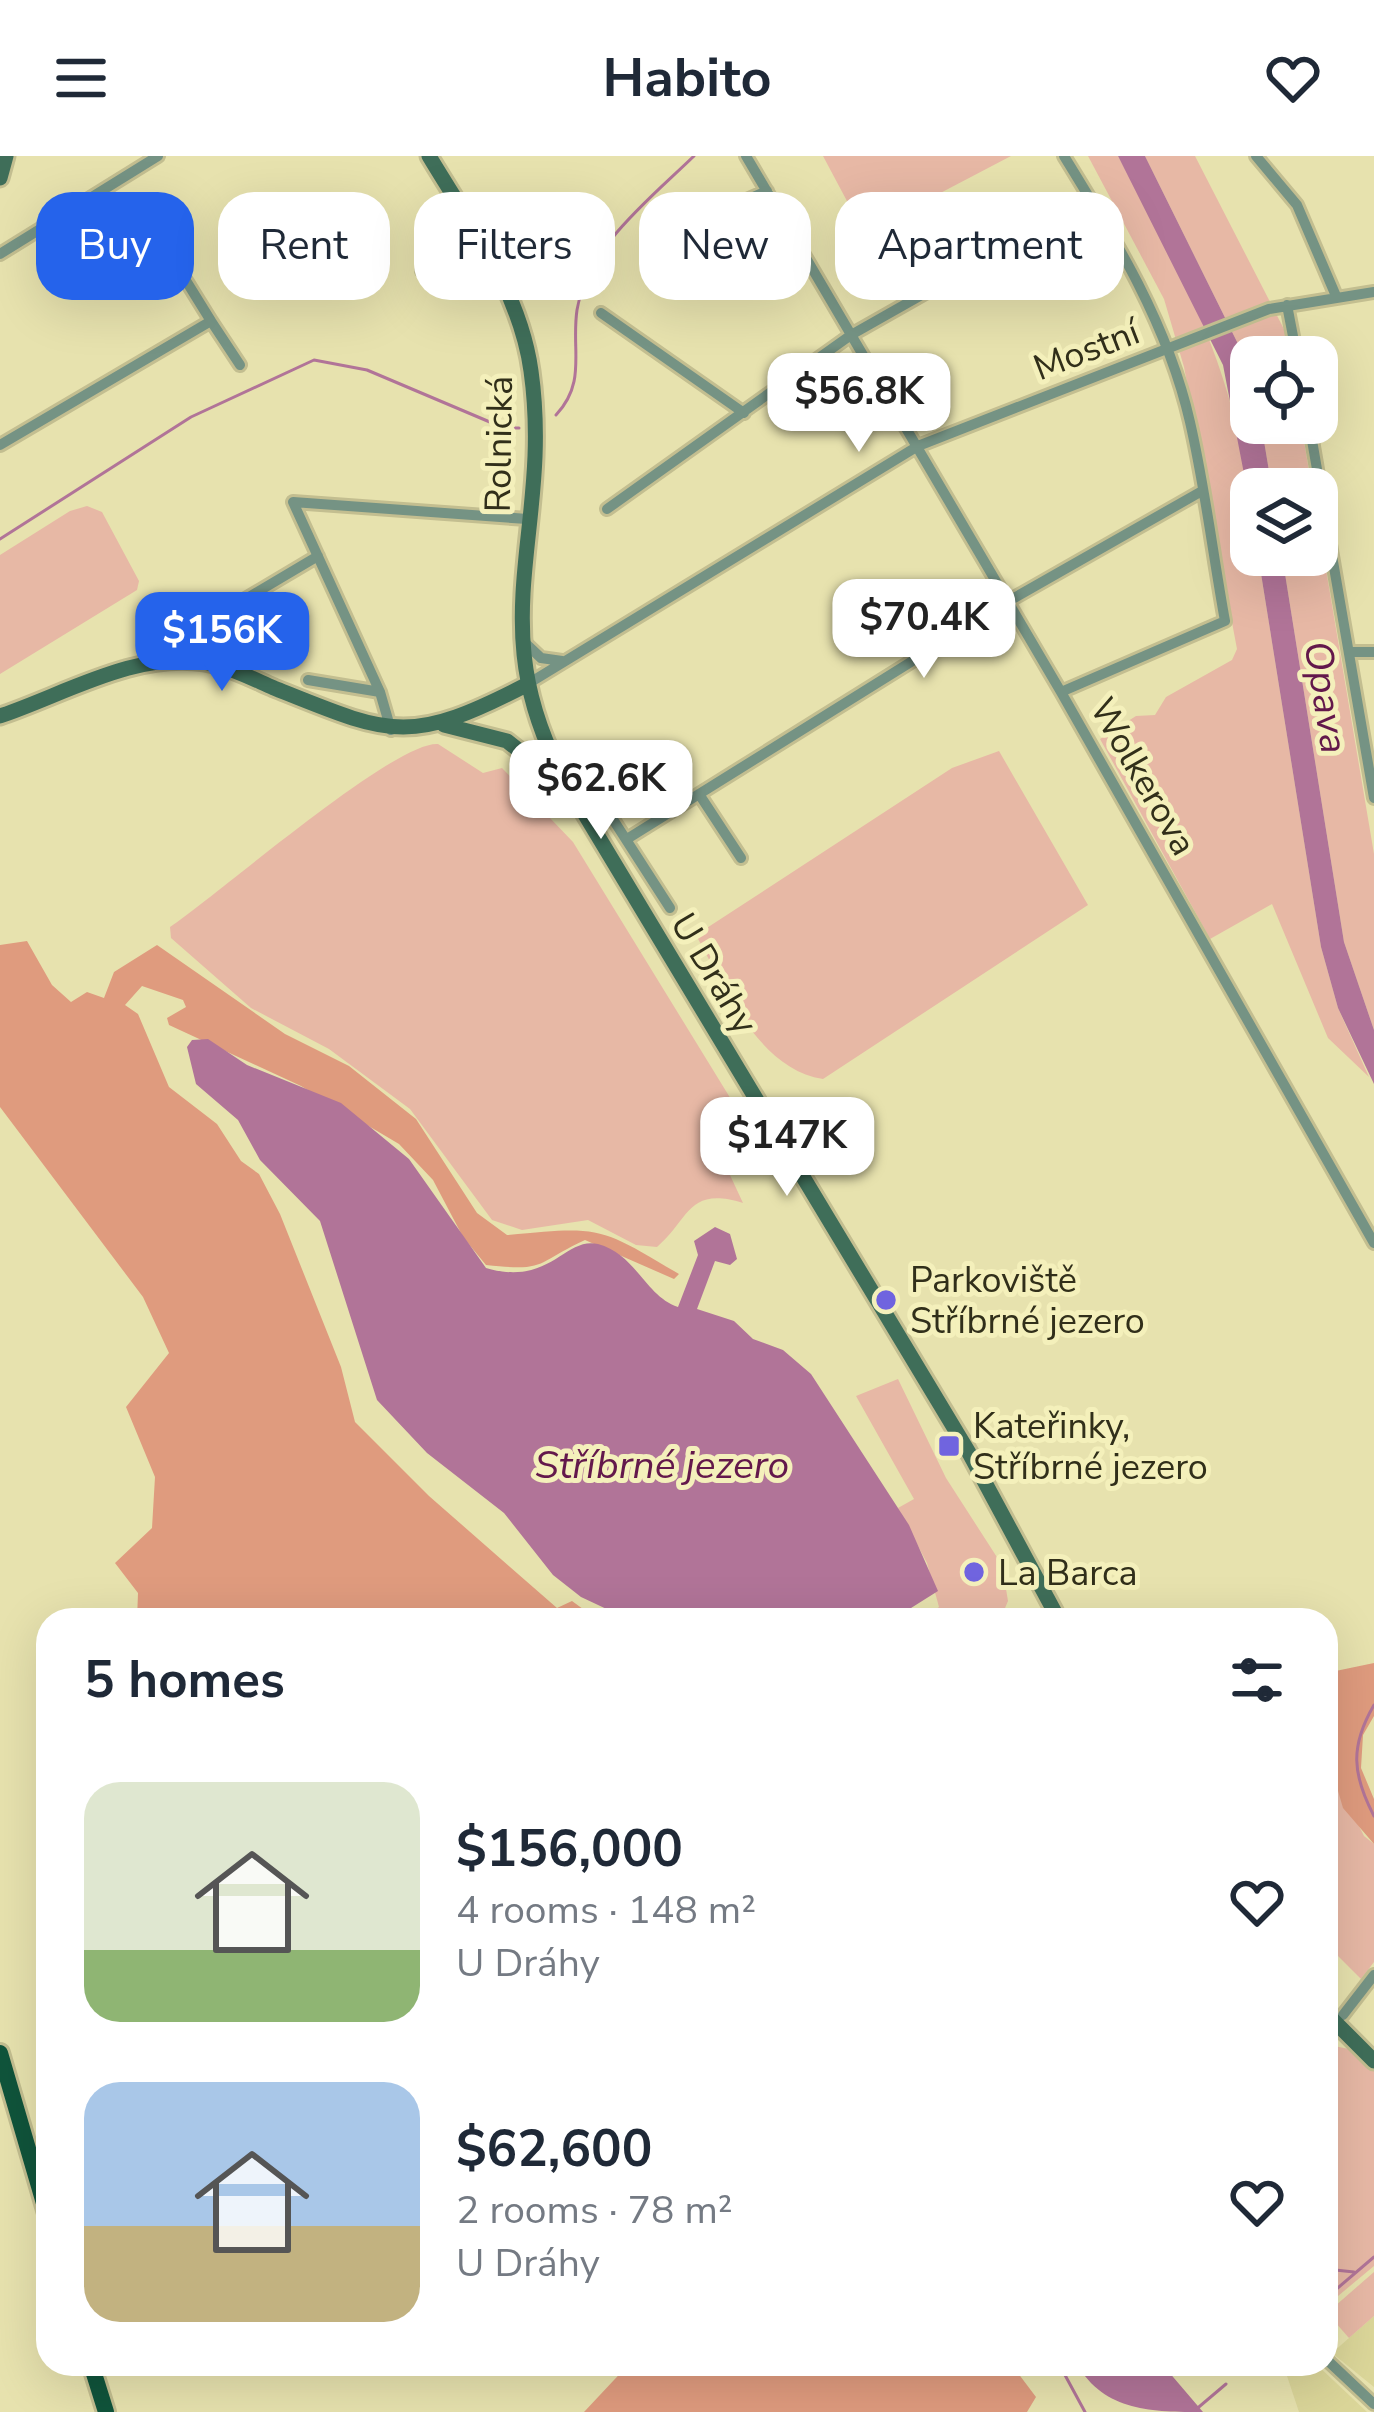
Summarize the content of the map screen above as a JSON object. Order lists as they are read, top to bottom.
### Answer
{
  "streets": {
    "street": [
      "Mostní",
      "Rolnická",
      "Wolkerova",
      "U Dráhy"
    ]
  },
  "crossings": [
    ["Mostní", "Rolnická"],
    ["Mostní", "Wolkerova"],
    ["Mostní", "U Dráhy"],
    ["Rolnická", "U Dráhy"]
  ],
  "water": ["Opava", "Stříbrné jezero"],
  "places": {
    "other": ["Parkoviště Stříbrné jezero", "La Barca"],
    "transit": ["Kateřinky, Stříbrné jezero"]
  },
  "page": {
    "header": "Habito",
    "chip": [
      "Buy",
      "Rent",
      "Filters",
      "New",
      "Apartment"
    ],
    "price": [
      "$56.8K",
      "$70.4K",
      "$156K",
      "$62.6K",
      "$147K"
    ],
    "heading": "5 homes",
    "list": [
      {
        "name": "$156,000",
        "note": "4 rooms · 148 m² · U Dráhy"
      },
      {
        "name": "$62,600",
        "note": "2 rooms · 78 m² · U Dráhy"
      }
    ]
  }
}
